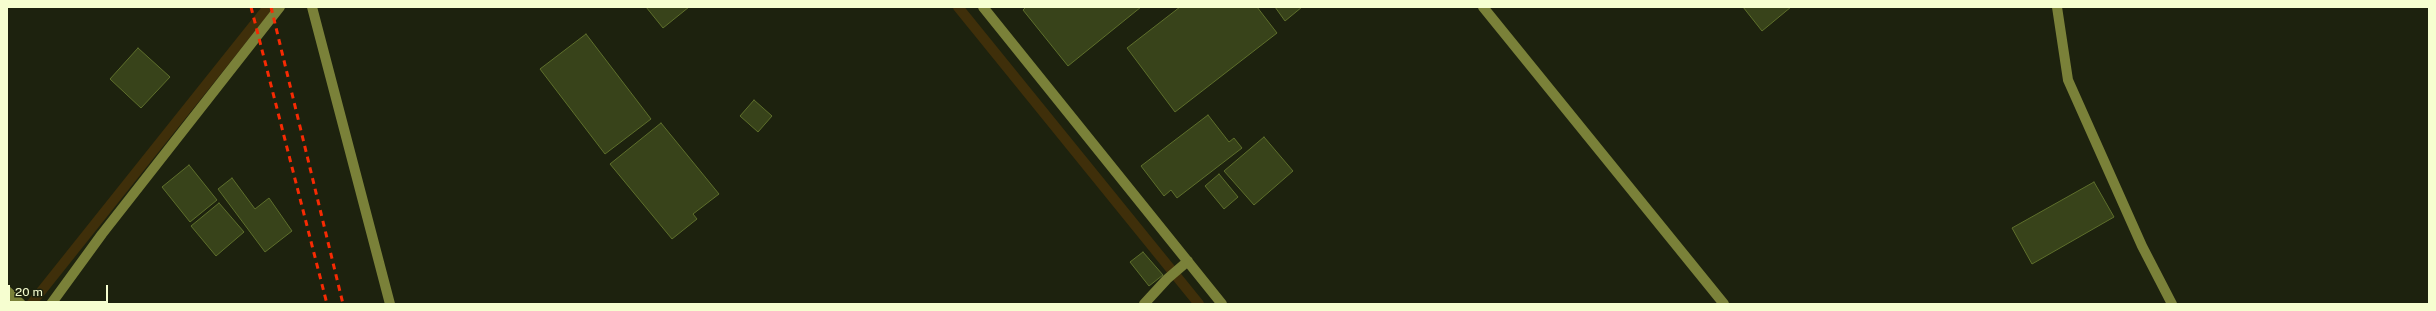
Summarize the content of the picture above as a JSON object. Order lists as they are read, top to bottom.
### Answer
{
  "scale_bar": "20 m"
}
